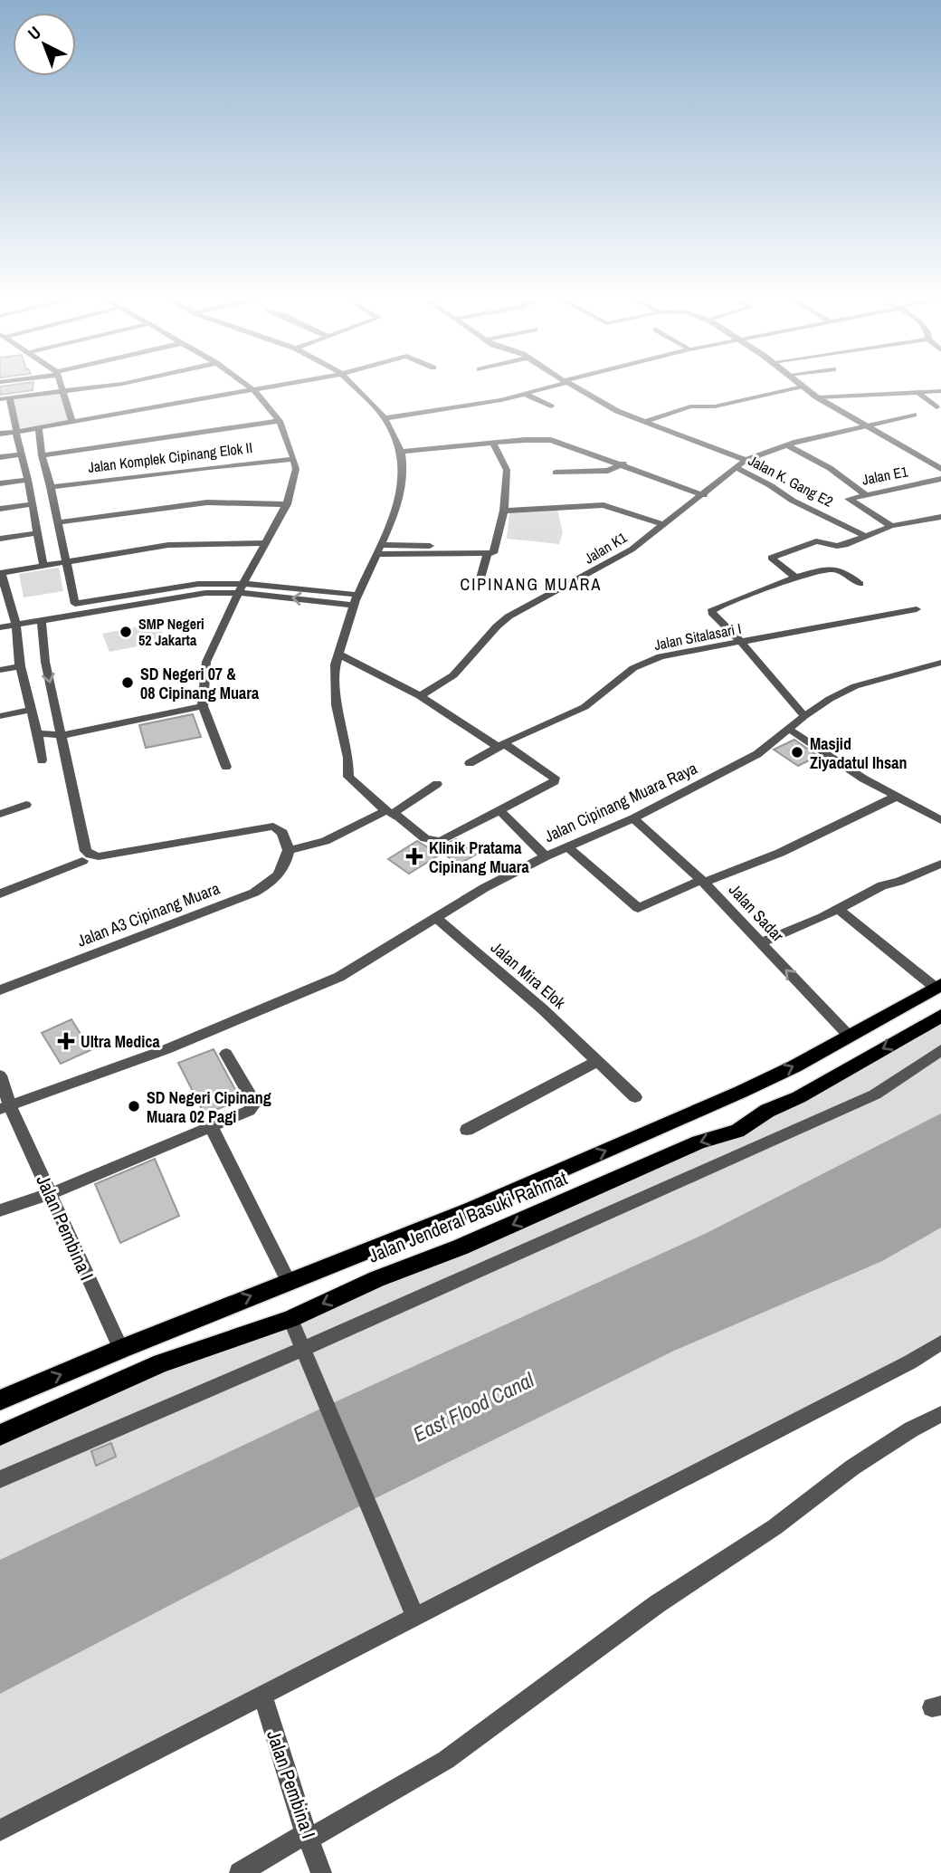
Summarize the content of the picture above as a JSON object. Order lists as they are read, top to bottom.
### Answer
{
  "streets": {
    "main road": ["Jalan Jenderal Basuki Rahmat"],
    "street": [
      "Jalan Komplek Cipinang Elok II",
      "Jalan E1",
      "Jalan K. Gang E2",
      "Jalan K1",
      "Jalan Sitalasari I",
      "Jalan Cipinang Muara Raya",
      "Jalan Sadar",
      "Jalan A3 Cipinang Muara",
      "Jalan Mira Elok",
      "Jalan Pembina I"
    ]
  },
  "crossings": [
    ["Jalan K. Gang E2", "Jalan K1"],
    ["Jalan Cipinang Muara Raya", "Jalan Sadar"],
    ["Jalan Cipinang Muara Raya", "Jalan Mira Elok"],
    ["Jalan Cipinang Muara Raya", "Jalan Pembina I"],
    ["Jalan Sadar", "Jalan Jenderal Basuki Rahmat"],
    ["Jalan Jenderal Basuki Rahmat", "Jalan Pembina I"]
  ],
  "districts": ["CIPINANG MUARA"],
  "water": ["East Flood Canal"],
  "places": {
    "other": [
      "SMP Negeri 52 Jakarta",
      "SD Negeri 07 & 08 Cipinang Muara",
      "Masjid Ziyadatul Ihsan",
      "SD Negeri Cipinang Muara 02 Pagi"
    ],
    "health": ["Klinik Pratama Cipinang Muara", "Ultra Medica"]
  },
  "north": "top left"
}
